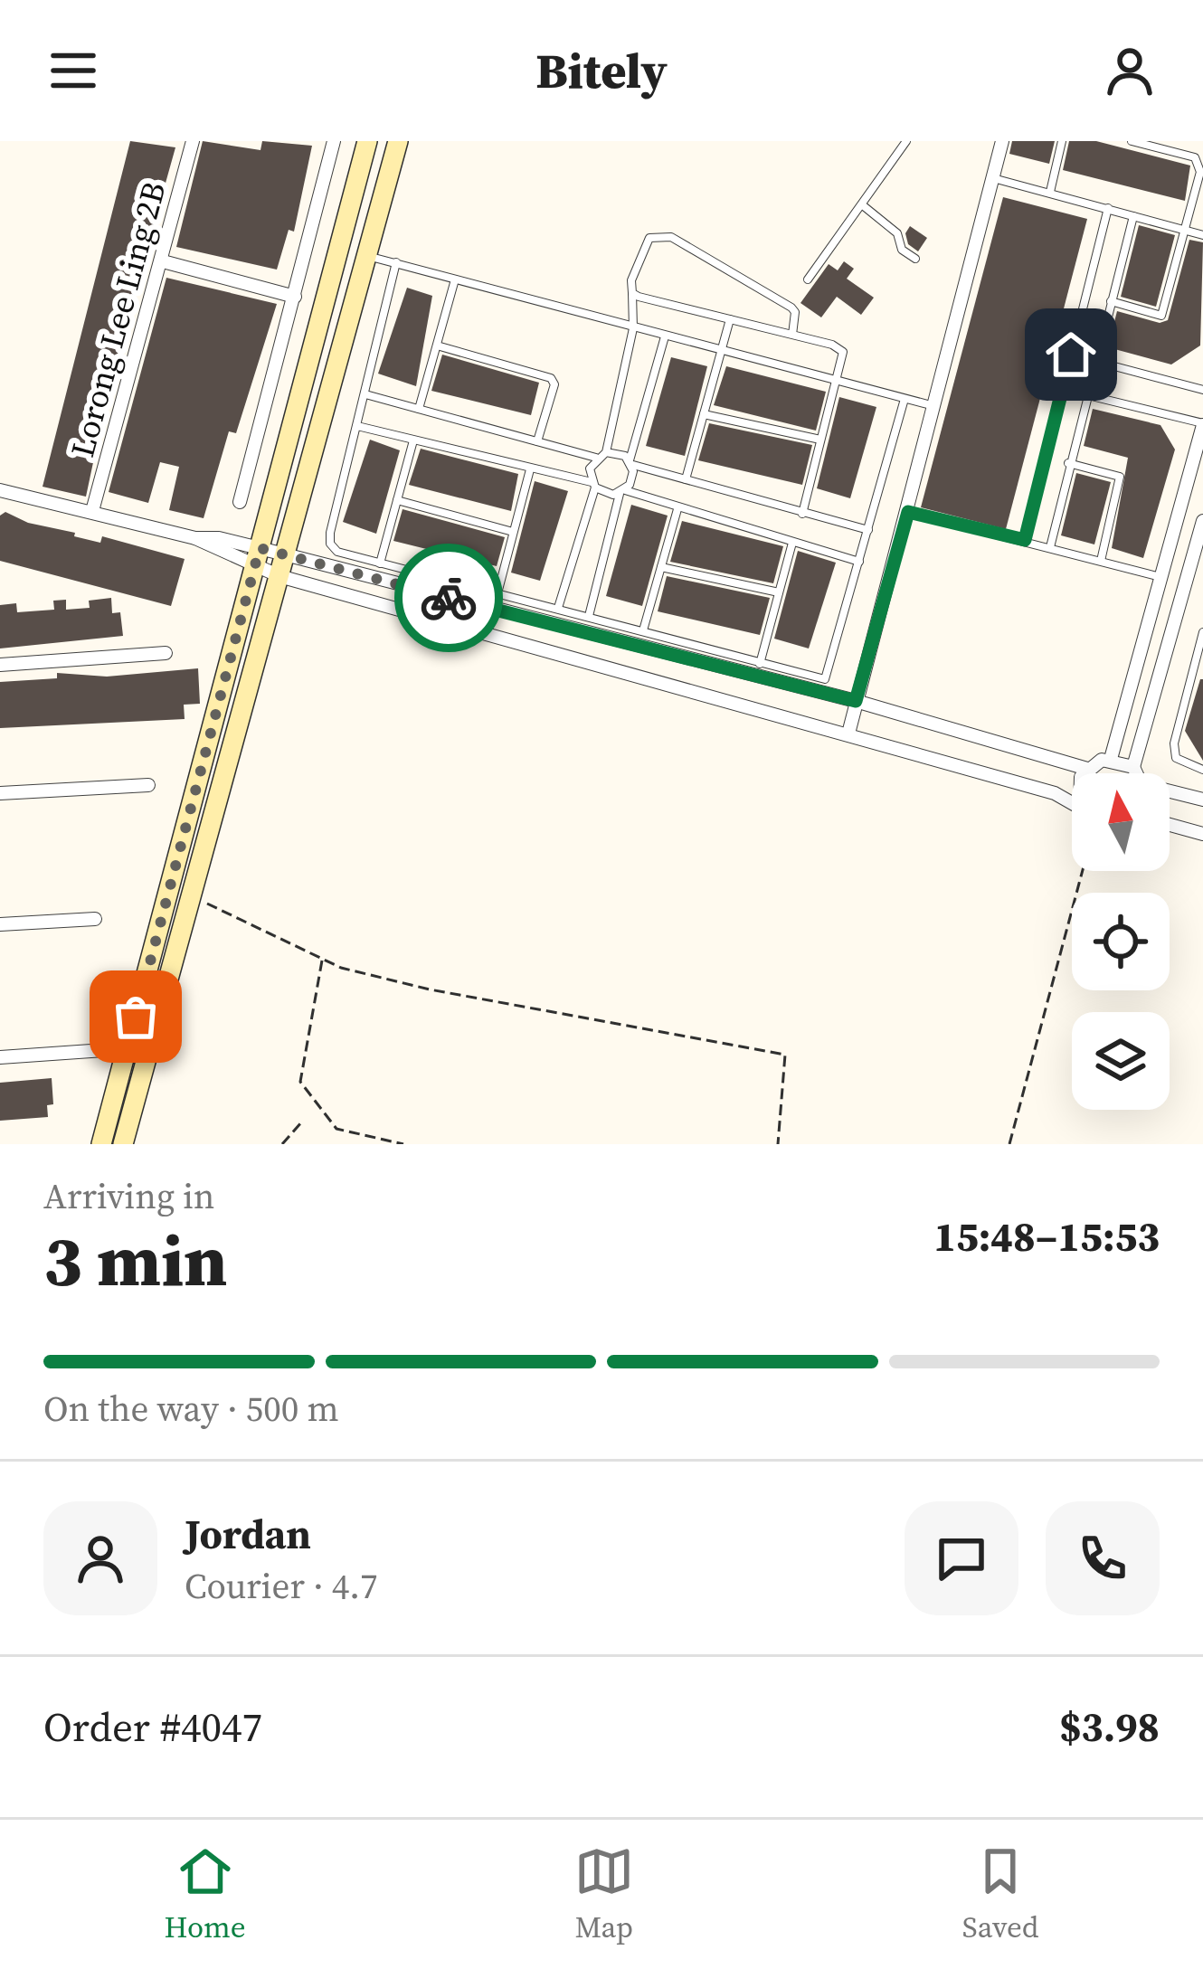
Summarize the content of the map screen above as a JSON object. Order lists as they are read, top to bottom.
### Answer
{
  "streets": {
    "street": ["Lorong Lee Ling 2B"]
  },
  "north": "top",
  "page": {
    "header": "Bitely",
    "heading": ["3 min", "Arriving in", "15:48–15:53"],
    "panel": [
      "Jordan",
      "Courier · 4.7",
      "Order #4047",
      "$3.98"
    ],
    "bar": "On the way · 500 m",
    "tabs": ["Home", "Map", "Saved"]
  }
}
